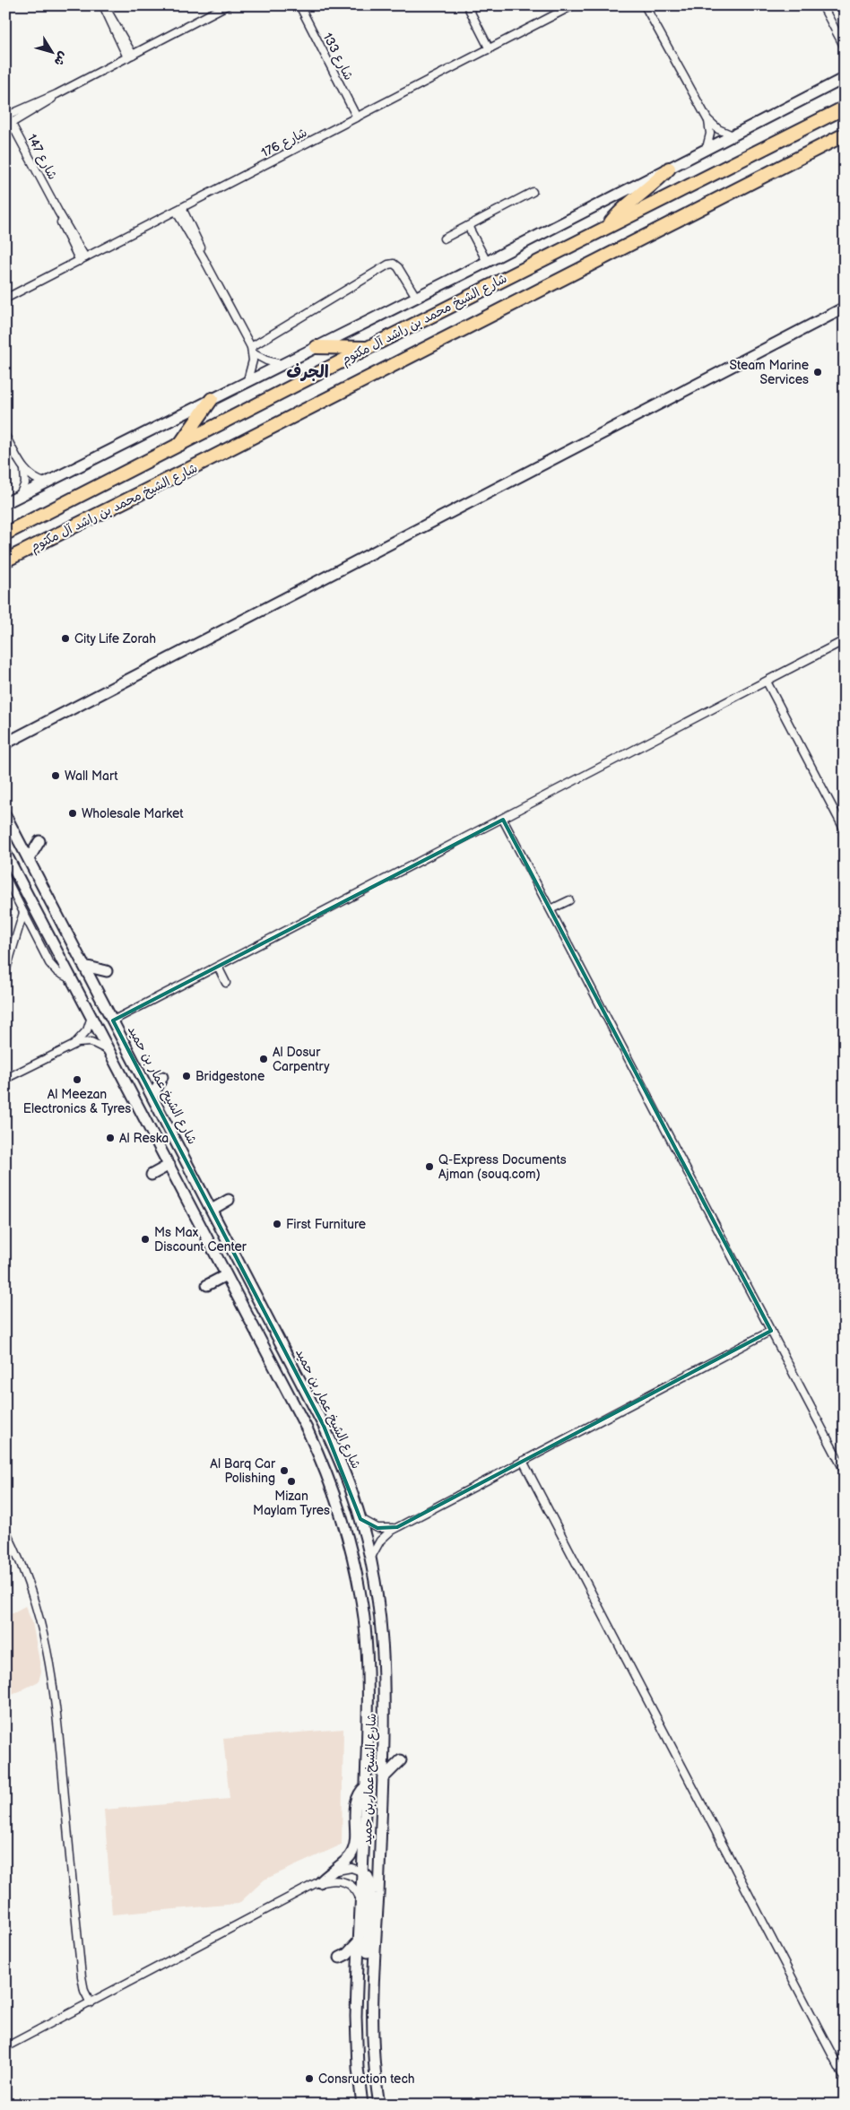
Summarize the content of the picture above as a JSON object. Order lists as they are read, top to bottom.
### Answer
{
  "streets": {
    "highway": ["شارع الشيخ محمد بن راشد آل مكتوم"],
    "street": [
      "شارع 133",
      "شارع 176",
      "شارع 147",
      "شارع الشيخ عمار بن حميد"
    ]
  },
  "crossings": [
    ["شارع 133", "شارع 176"],
    ["شارع 176", "شارع 147"]
  ],
  "districts": ["الجرف"],
  "places": [
    "Steam Marine Services",
    "City Life Zorah",
    "Wall Mart",
    "Wholesale Market",
    "Al Dosur Carpentry",
    "Bridgestone",
    "Al Meezan Electronics & Tyres",
    "Al Reska",
    "Q-Express Documents Ajman (souq.com)",
    "First Furniture",
    "Ms Max Discount Center",
    "Al Barq Car Polishing",
    "Mizan Maylam Tyres",
    "Consruction tech"
  ],
  "north": "bottom right"
}
